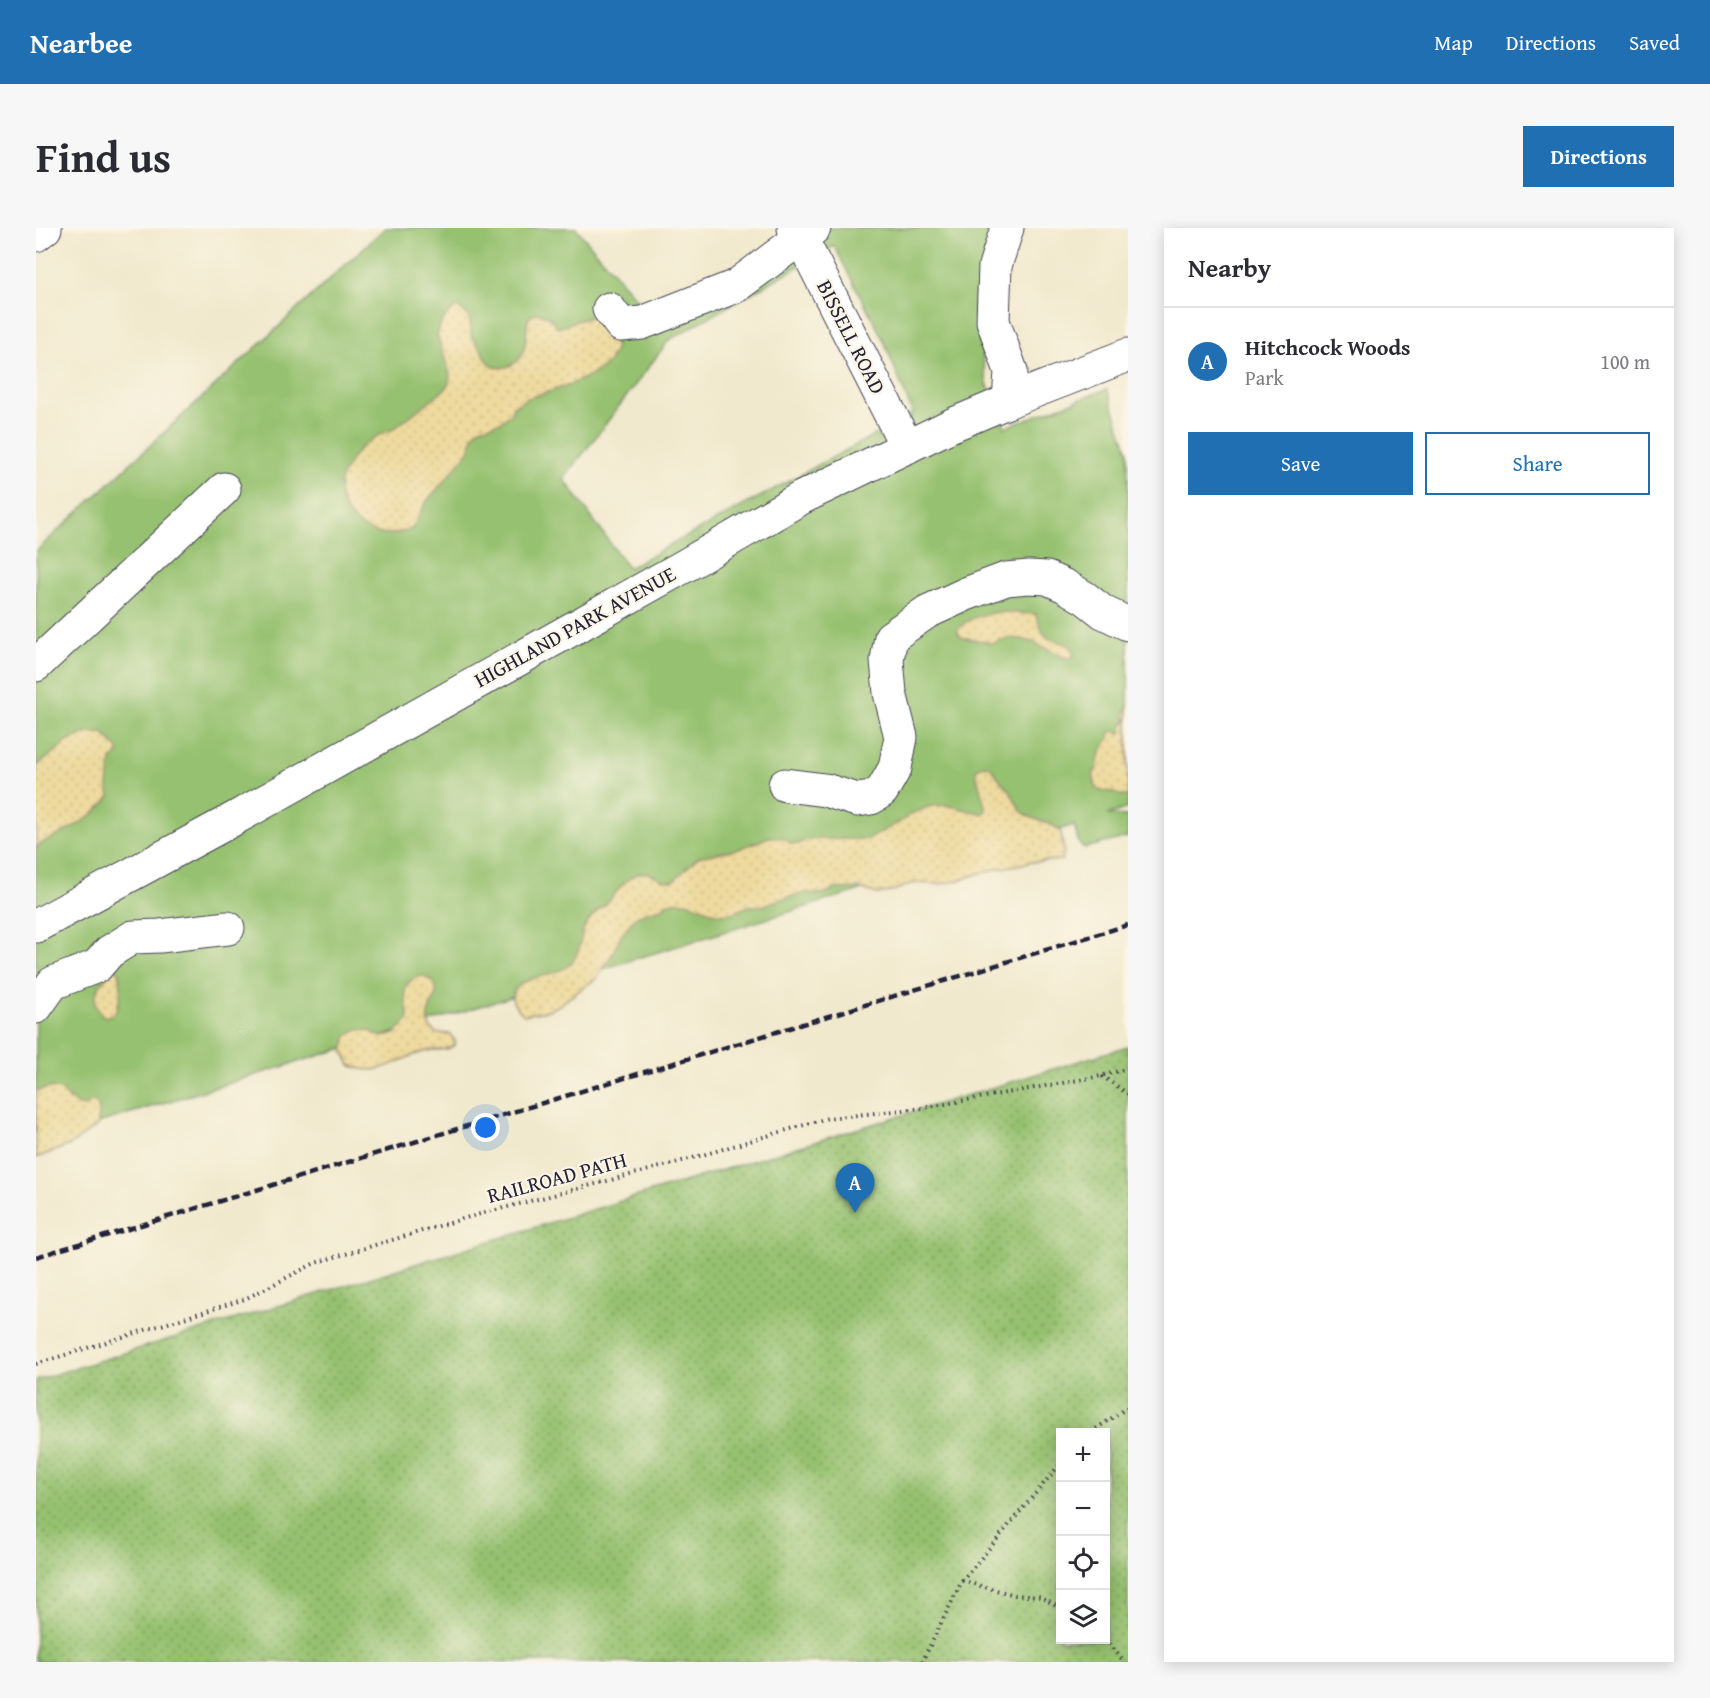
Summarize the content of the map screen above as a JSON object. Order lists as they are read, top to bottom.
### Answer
{
  "streets": {
    "street": ["BISSELL ROAD", "HIGHLAND PARK AVENUE"],
    "path": ["RAILROAD PATH"]
  },
  "crossings": [
    ["BISSELL ROAD", "HIGHLAND PARK AVENUE"]
  ],
  "page": {
    "header": "Nearbee",
    "nav": ["Map", "Directions", "Saved"],
    "title": "Find us",
    "buttons": [
      "Directions",
      ["Save", "Share"]
    ],
    "heading": "Nearby",
    "list": [
      {
        "mark": "A",
        "name": "Hitchcock Woods",
        "note": "Park",
        "value": "100 m"
      }
    ],
    "pins": "A",
    "map_buttons": ["+", "−"]
  }
}
